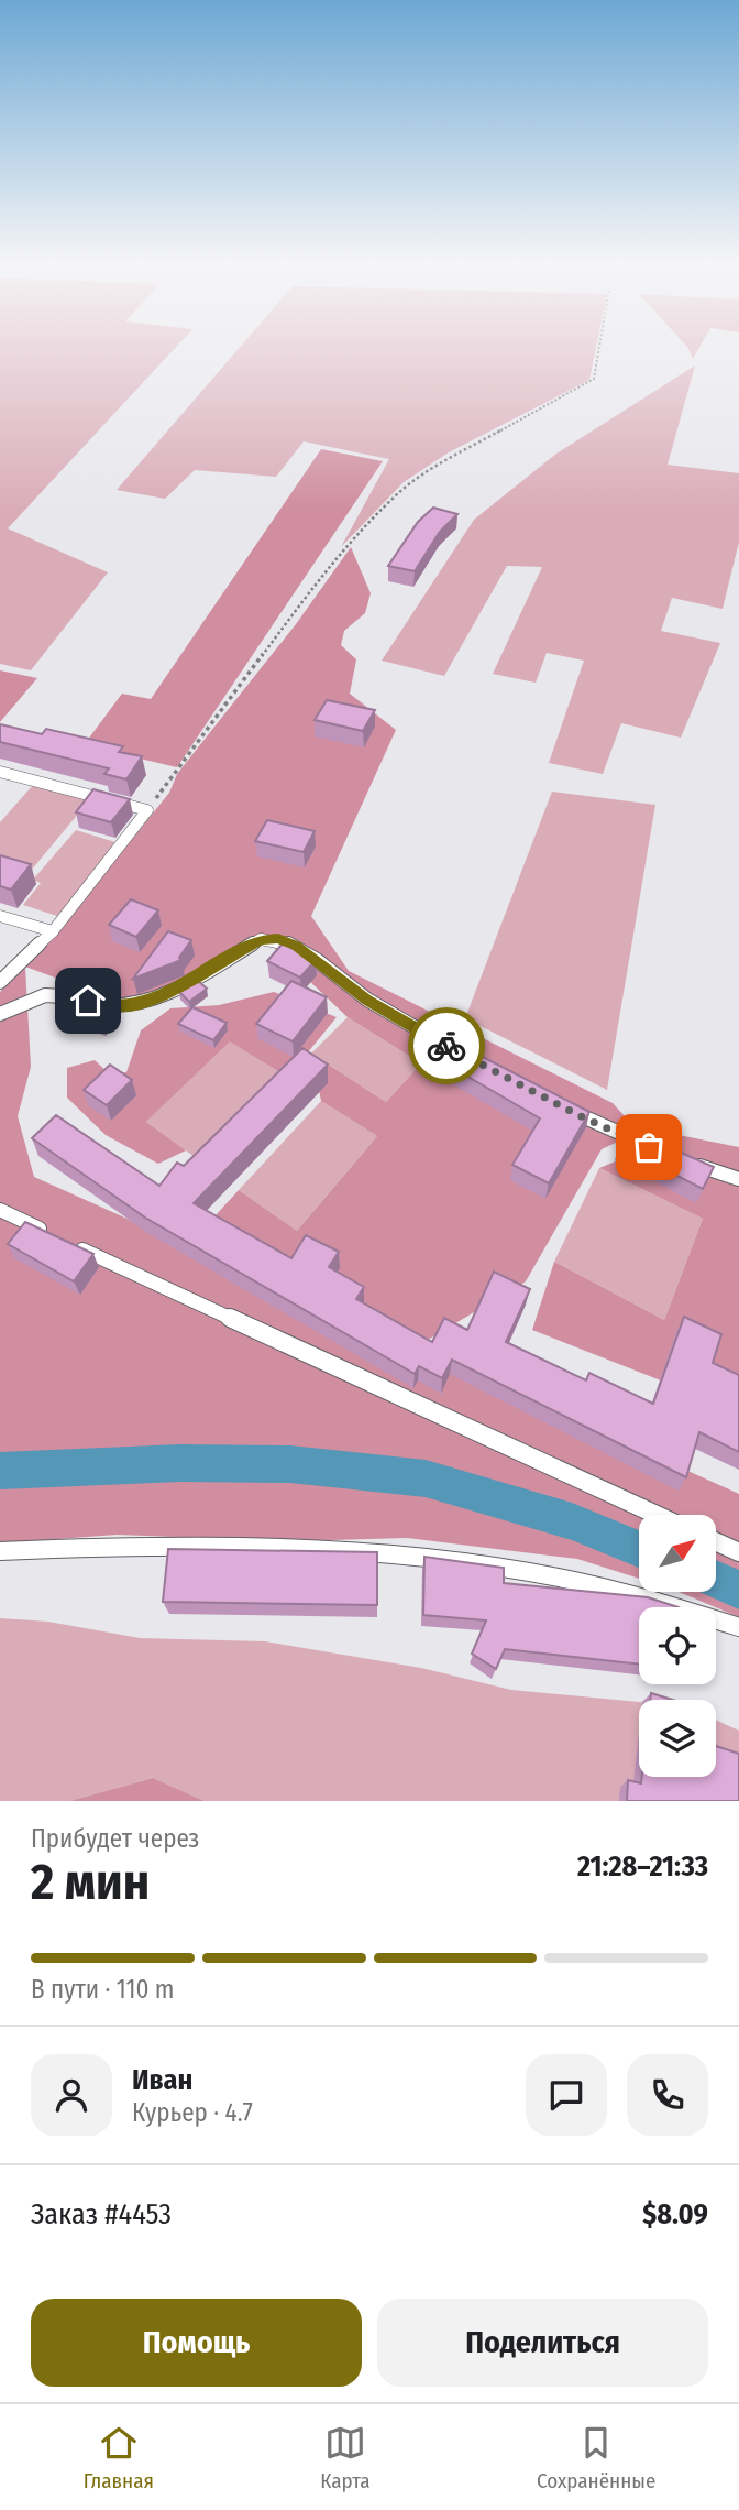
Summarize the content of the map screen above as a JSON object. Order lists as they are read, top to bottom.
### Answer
{
  "north": "top right",
  "page": {
    "heading": ["2 мин", "Прибудет через", "21:28–21:33"],
    "panel": [
      "Иван",
      "Курьер · 4.7",
      "Заказ #4453",
      "$8.09"
    ],
    "bar": "В пути · 110 m",
    "buttons": ["Помощь", "Поделиться"],
    "tabs": ["Главная", "Карта", "Сохранённые"]
  }
}
